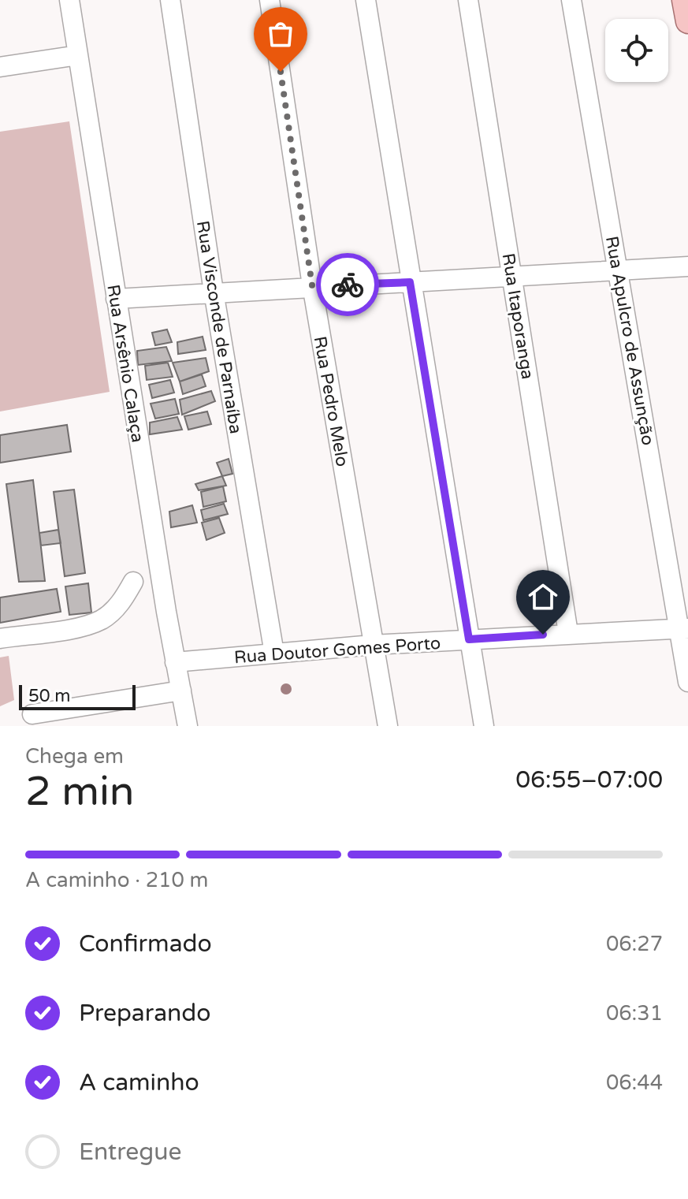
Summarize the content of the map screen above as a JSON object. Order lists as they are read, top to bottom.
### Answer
{
  "streets": {
    "street": [
      "Rua Itaporanga",
      "Rua Visconde de Parnaíba",
      "Rua Apulcro de Assunção",
      "Rua Arsênio Calaça",
      "Rua Pedro Melo",
      "Rua Doutor Gomes Porto"
    ]
  },
  "crossings": [
    ["Rua Itaporanga", "Rua Doutor Gomes Porto"],
    ["Rua Visconde de Parnaíba", "Rua Doutor Gomes Porto"],
    ["Rua Apulcro de Assunção", "Rua Doutor Gomes Porto"],
    ["Rua Arsênio Calaça", "Rua Doutor Gomes Porto"],
    ["Rua Pedro Melo", "Rua Doutor Gomes Porto"]
  ],
  "scale_bar": "50 m",
  "page": {
    "scale": "50 m",
    "heading": ["2 min", "Chega em", "06:55–07:00"],
    "bar": "A caminho · 210 m",
    "list": [
      ["Confirmado", "06:27"],
      ["Preparando", "06:31"],
      ["A caminho", "06:44"],
      "Entregue"
    ]
  }
}
